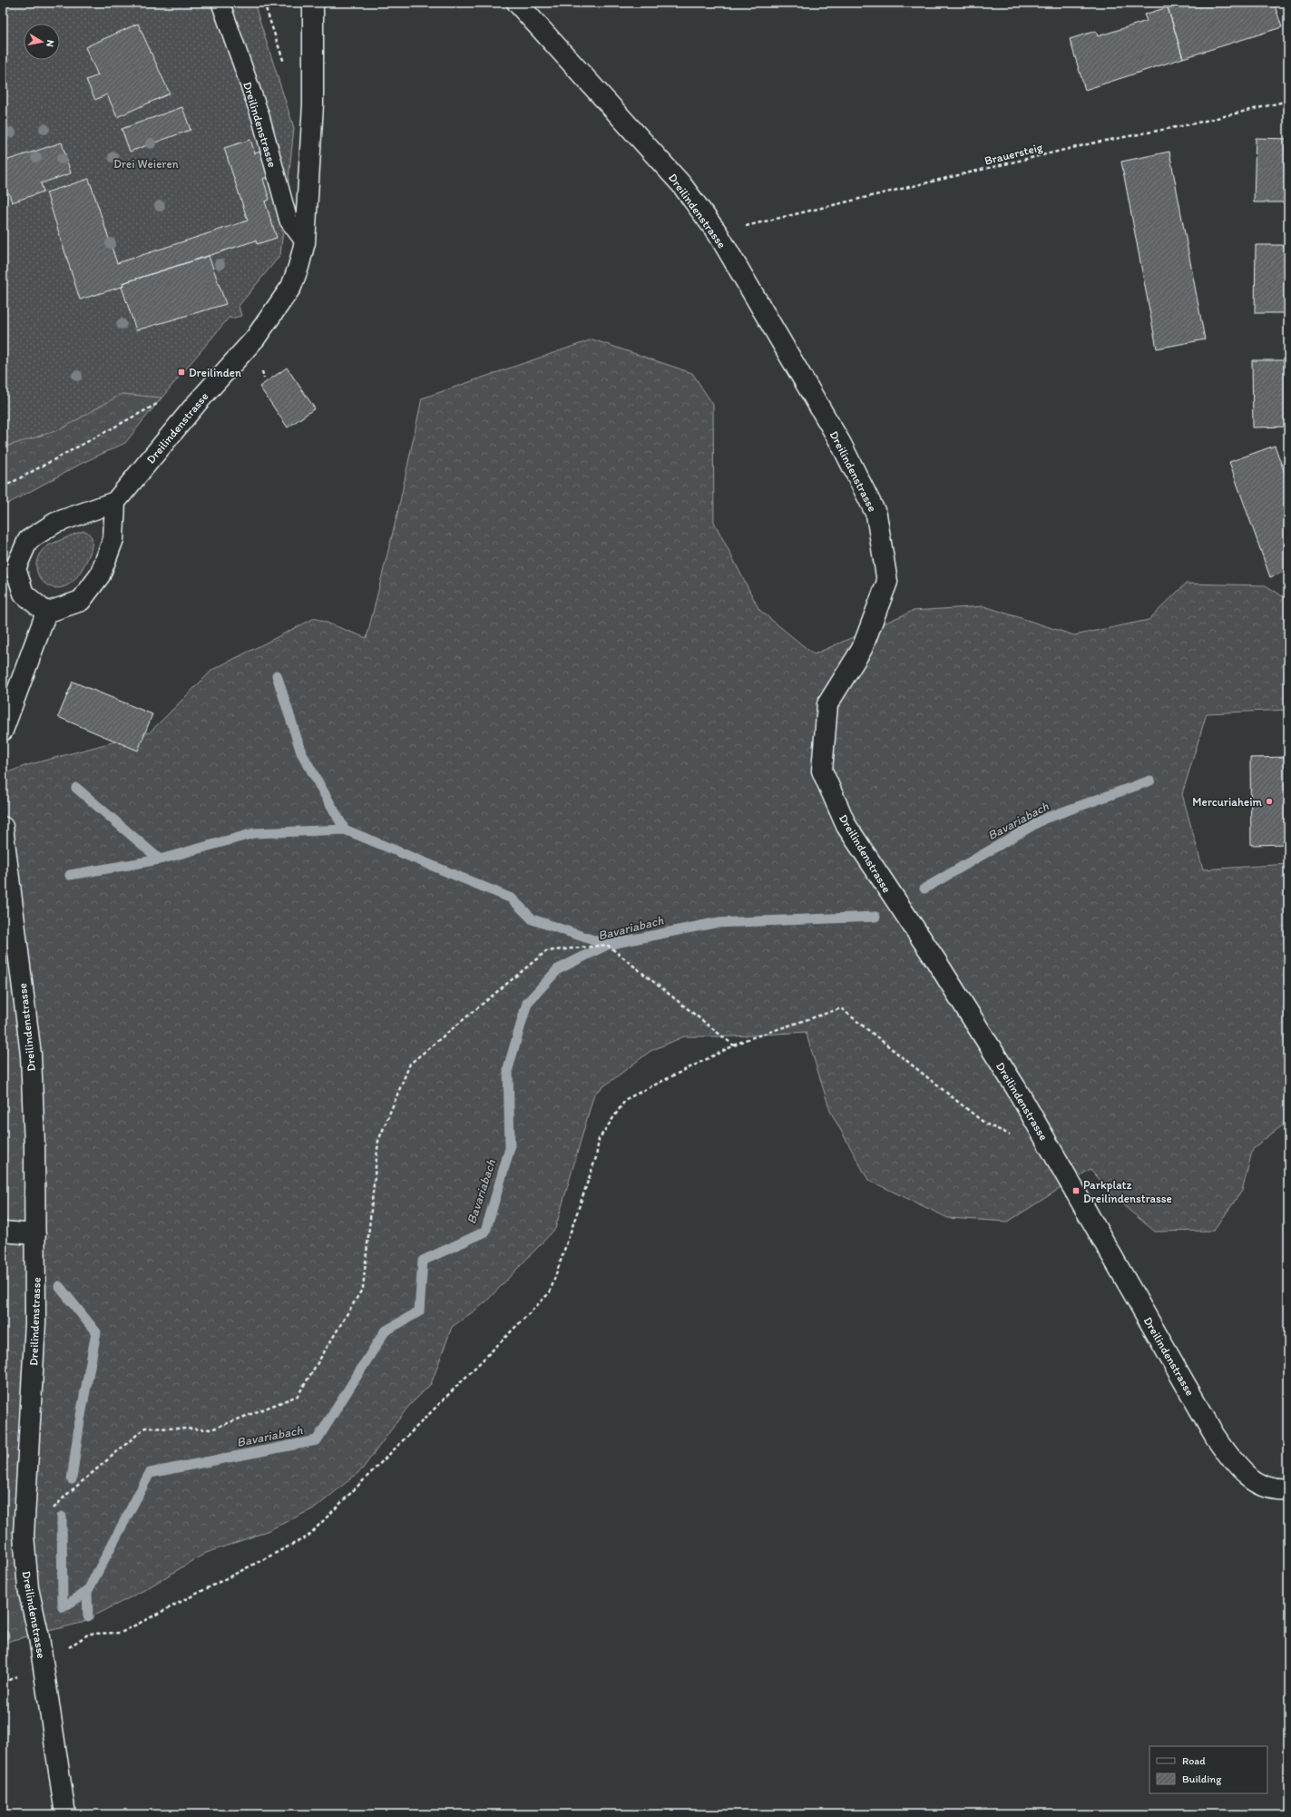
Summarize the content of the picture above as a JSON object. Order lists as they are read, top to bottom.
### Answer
{
  "streets": {
    "street": ["Dreilindenstrasse"],
    "path": ["Brauersteig"]
  },
  "water": ["Bavariabach"],
  "parks": ["Drei Weieren"],
  "places": {
    "transit": ["Dreilinden", "Parkplatz Dreilindenstrasse"],
    "other": ["Mercuriaheim"]
  },
  "legend": ["Road", "Building"],
  "north": "right"
}
